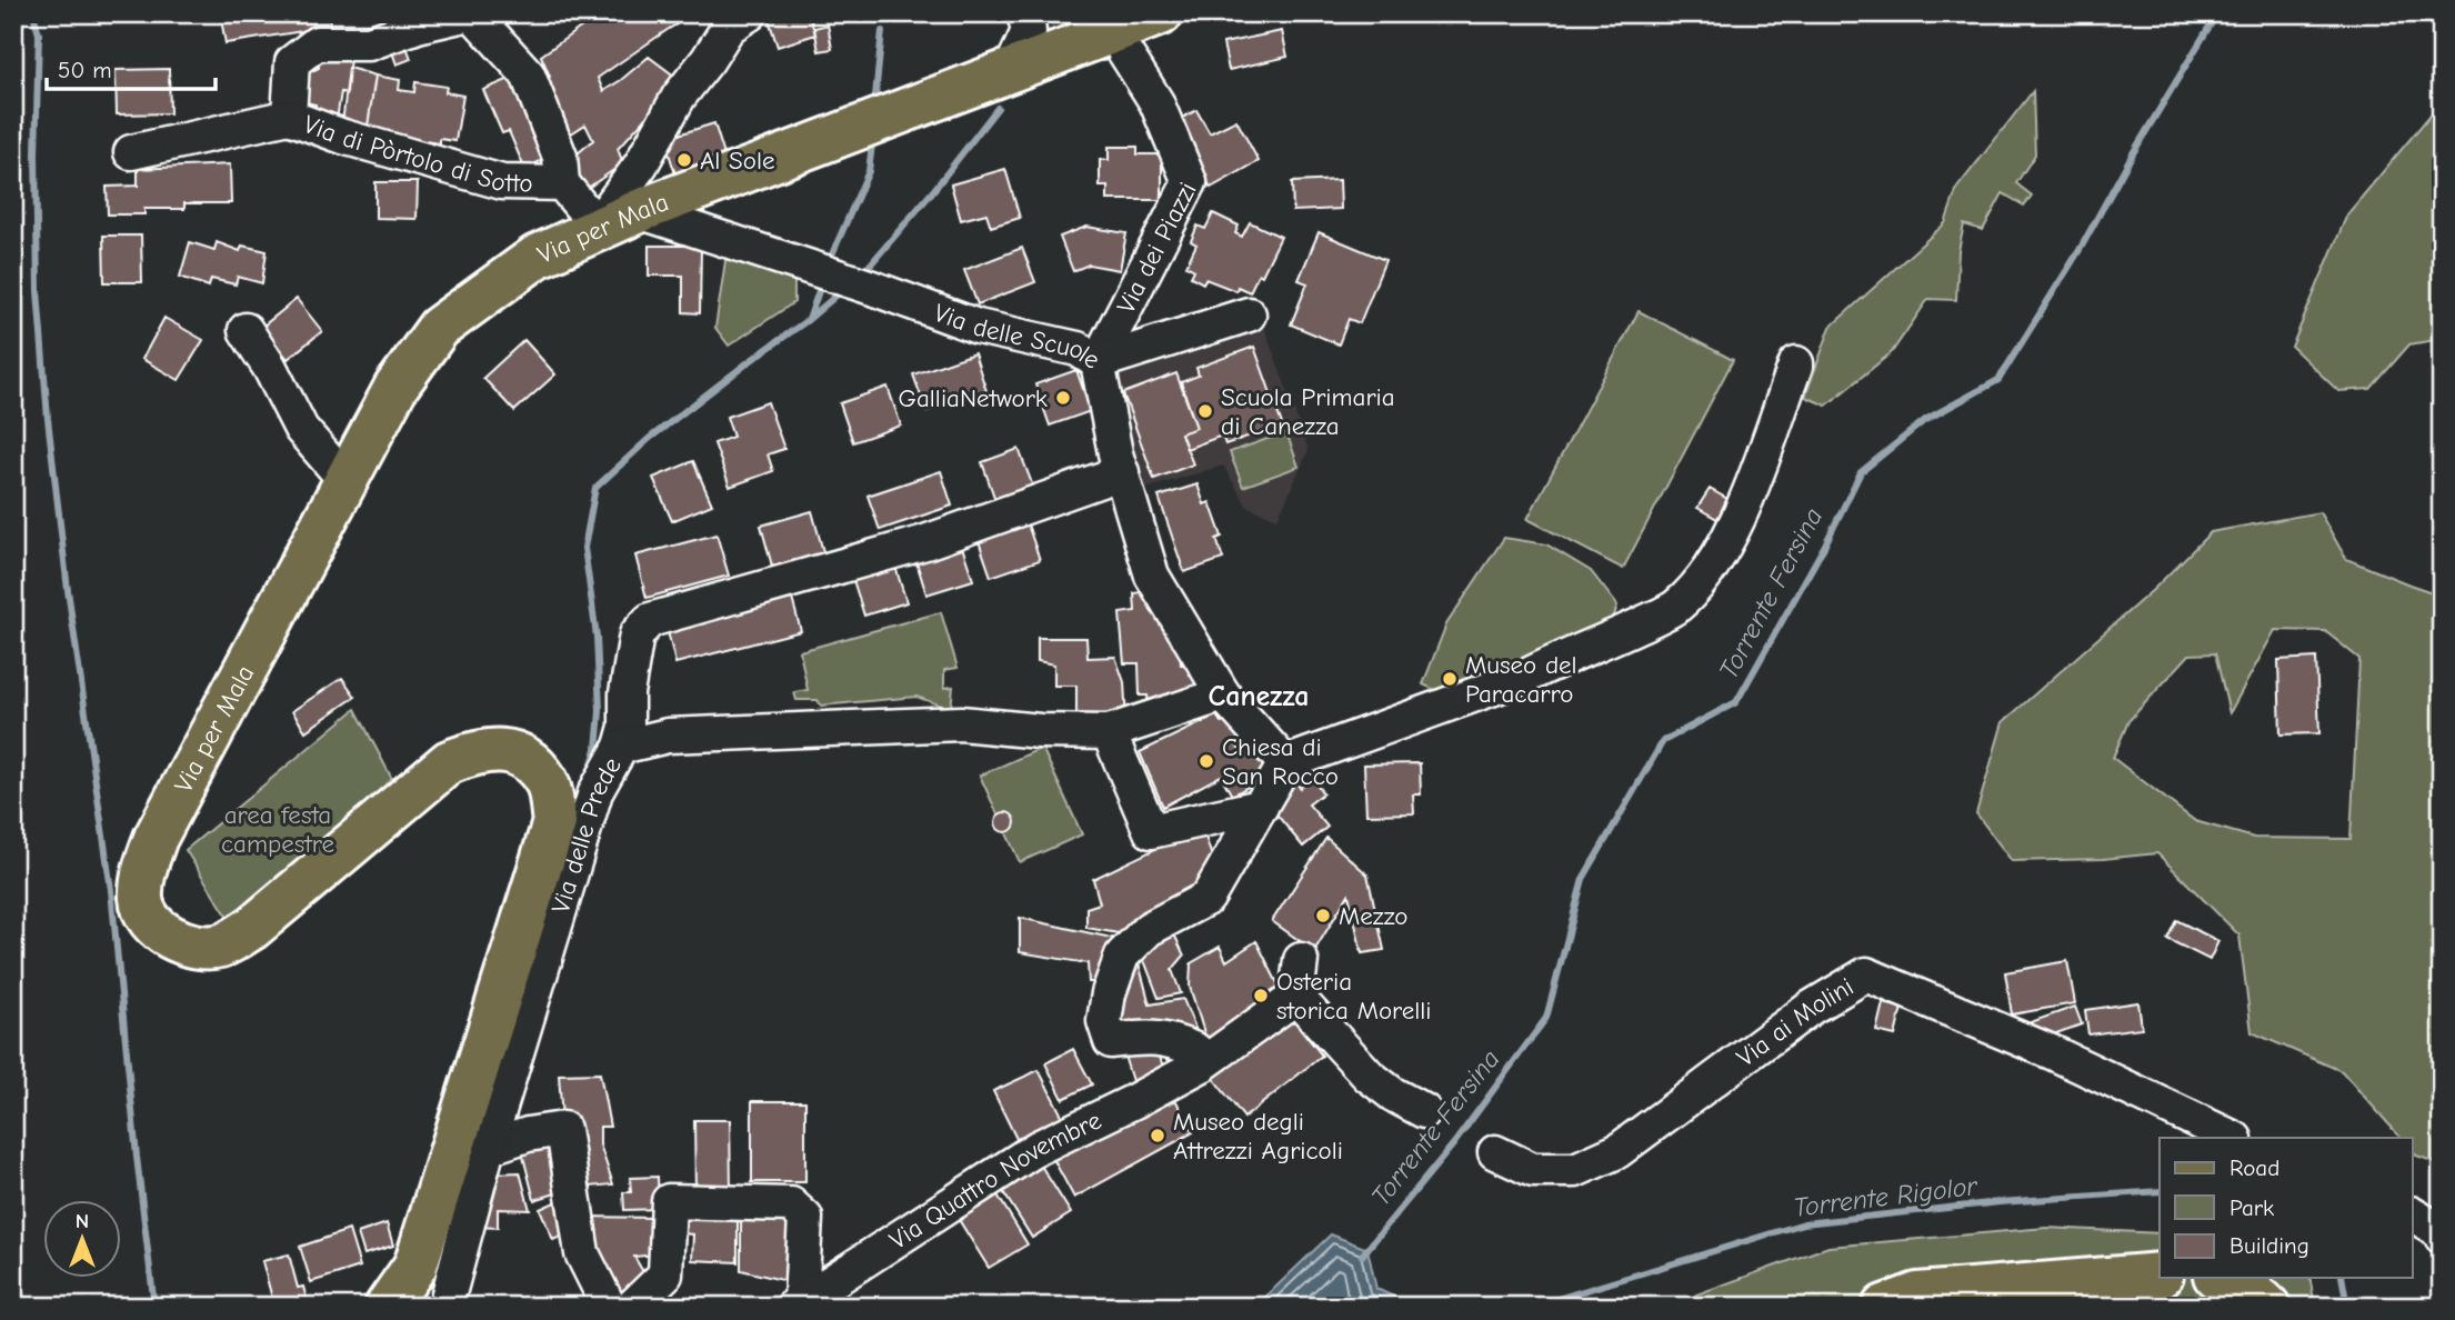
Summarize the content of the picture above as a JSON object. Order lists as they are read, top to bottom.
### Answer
{
  "streets": {
    "main road": ["Via per Mala"],
    "street": [
      "Via di Pòrtolo di Sotto",
      "Via dei Piazzi",
      "Via delle Scuole",
      "Via delle Prede",
      "Via ai Molini",
      "Via Quattro Novembre"
    ]
  },
  "crossings": [
    ["Via di Pòrtolo di Sotto", "Via per Mala"],
    ["Via per Mala", "Via delle Scuole"],
    ["Via dei Piazzi", "Via delle Scuole"]
  ],
  "districts": ["Canezza"],
  "water": ["Torrente Fersina", "Torrente Rigolor"],
  "parks": ["area festa campestre"],
  "places": [
    "Al Sole",
    "GalliaNetwork",
    "Scuola Primaria di Canezza",
    "Museo del Paracarro",
    "Chiesa di San Rocco",
    "Mezzo",
    "Osteria storica Morelli",
    "Museo degli Attrezzi Agricoli"
  ],
  "legend": ["Road", "Park", "Building"],
  "scale_bar": "50 m",
  "north": "top"
}
